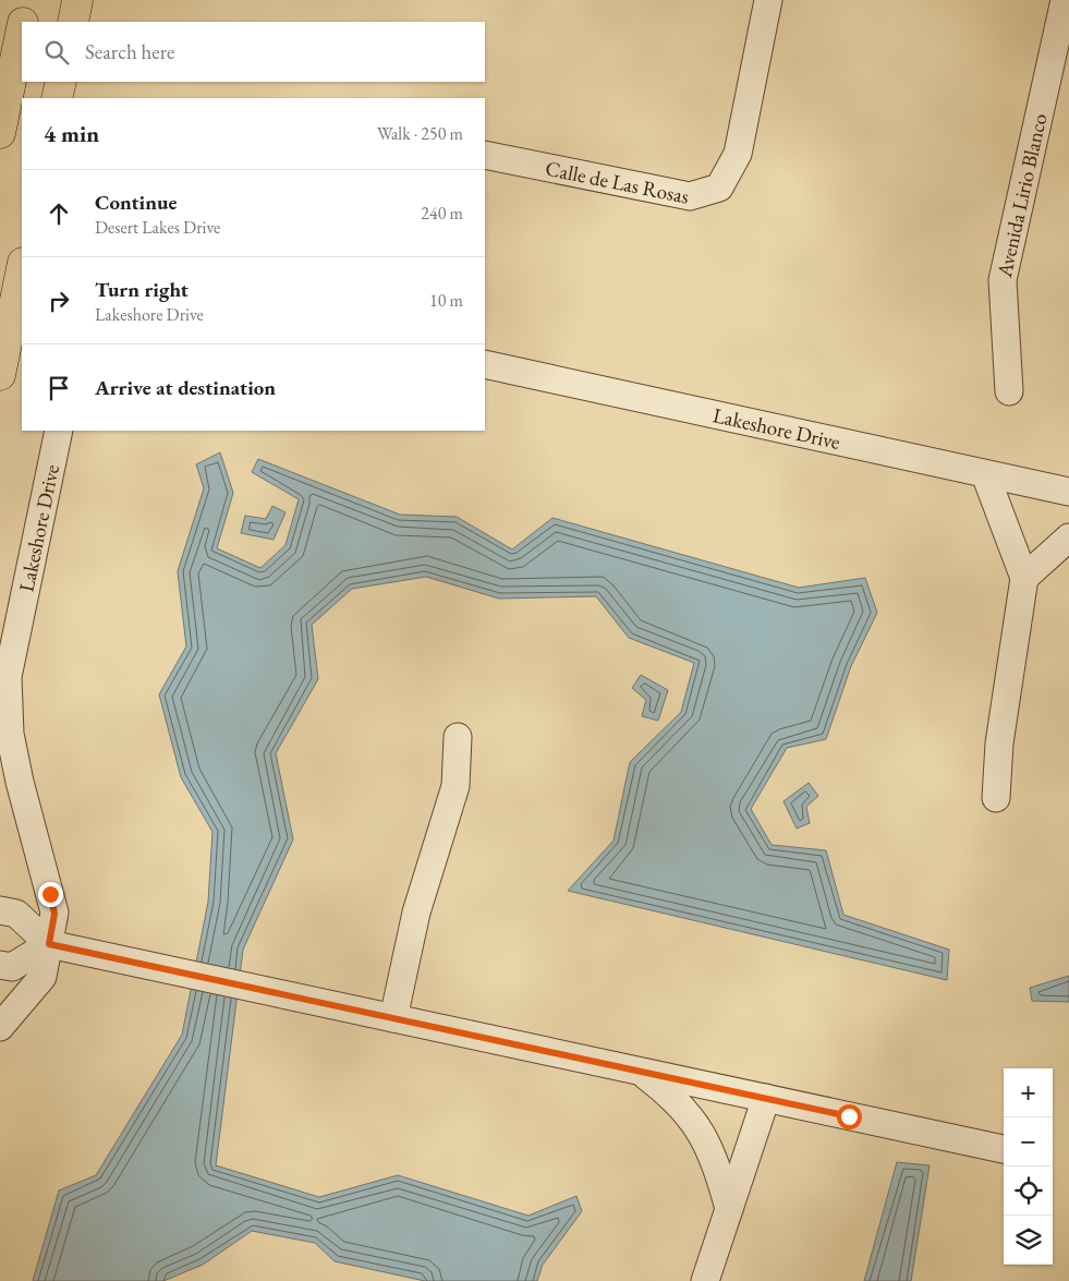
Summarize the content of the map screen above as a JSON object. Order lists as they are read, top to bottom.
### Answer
{
  "streets": {
    "street": ["Calle de Las Rosas", "Avenida Lirio Blanco", "Lakeshore Drive"]
  },
  "page": {
    "search": "Search here",
    "heading": ["4 min", "Walk · 250 m"],
    "list": [
      ["Continue", "Desert Lakes Drive", "240 m"],
      ["Turn right", "Lakeshore Drive", "10 m"],
      "Arrive at destination"
    ],
    "map_buttons": ["+", "−"]
  }
}
